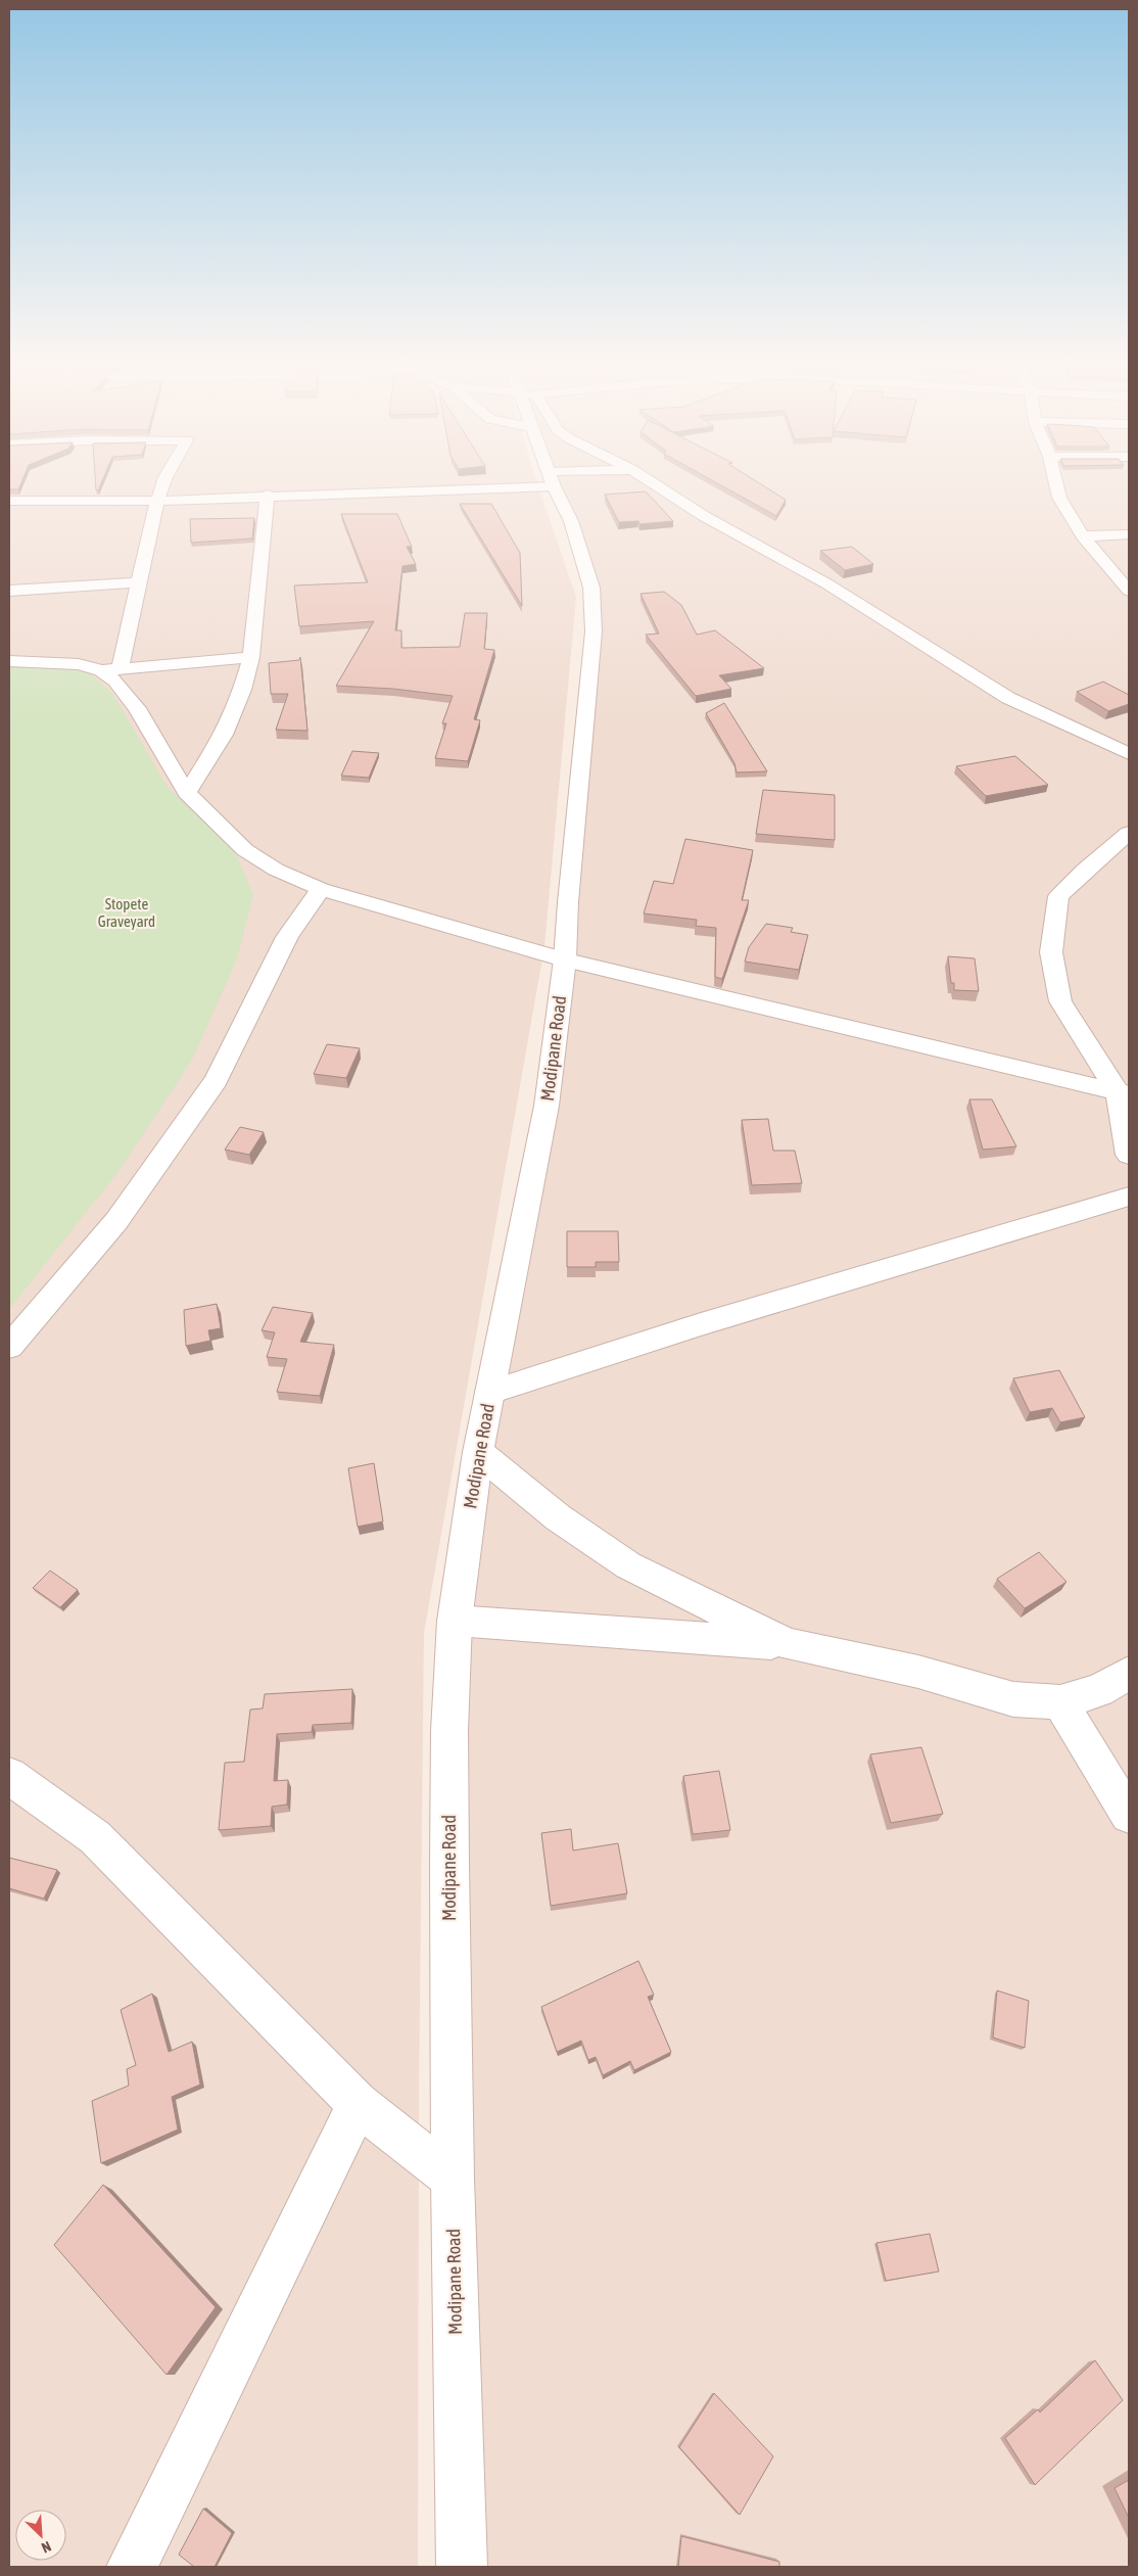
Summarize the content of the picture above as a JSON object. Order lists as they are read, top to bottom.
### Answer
{
  "streets": {
    "street": ["Modipane Road"]
  },
  "parks": ["Stopete Graveyard"],
  "north": "bottom right"
}
